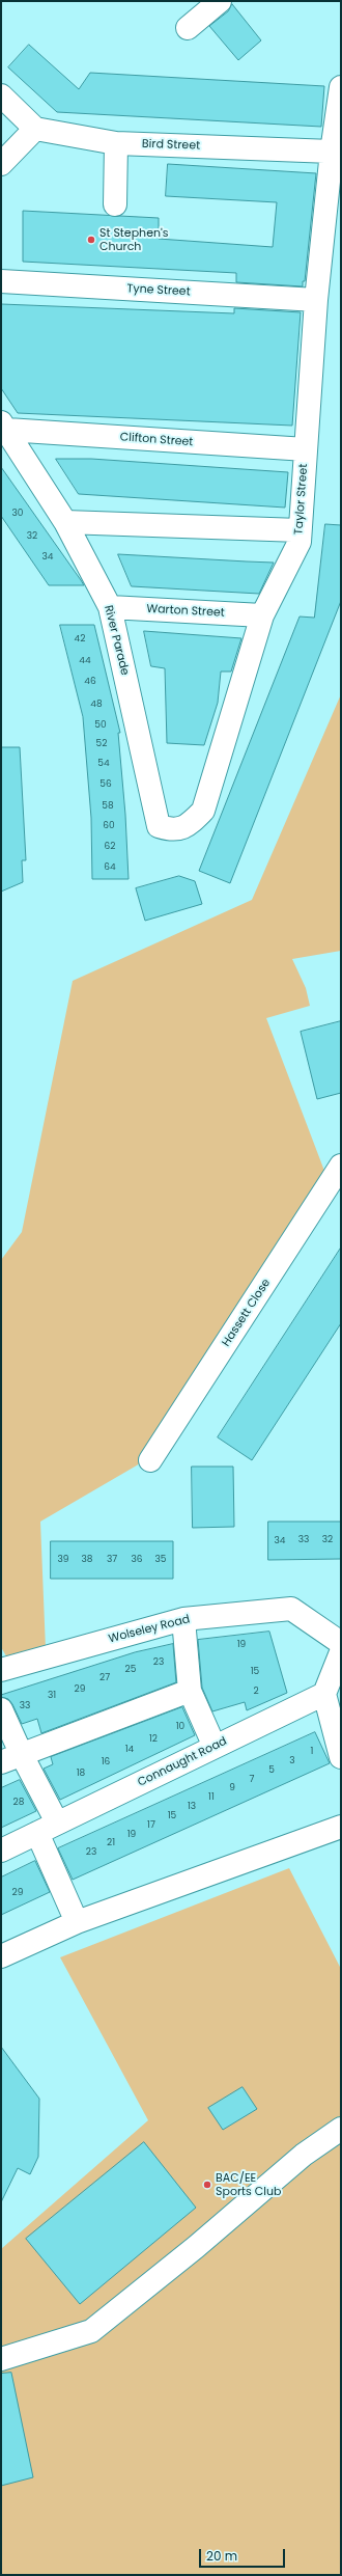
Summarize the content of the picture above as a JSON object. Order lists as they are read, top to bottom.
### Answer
{
  "streets": {
    "street": [
      "Bird Street",
      "Tyne Street",
      "Clifton Street",
      "Taylor Street",
      "Warton Street",
      "River Parade",
      "Hassett Close",
      "Wolseley Road",
      "Connaught Road"
    ]
  },
  "crossings": [
    ["Bird Street", "Taylor Street"],
    ["Tyne Street", "Taylor Street"],
    ["Clifton Street", "Taylor Street"],
    ["Clifton Street", "River Parade"],
    ["Taylor Street", "Warton Street"],
    ["Taylor Street", "River Parade"],
    ["Warton Street", "River Parade"]
  ],
  "places": ["St Stephen's Church", "BAC/EE Sports Club"],
  "house_numbers": [
    "30",
    "32",
    "34",
    "42",
    "44",
    "46",
    "48",
    "50",
    "52",
    "54",
    "56",
    "58",
    "60",
    "62",
    "64",
    "33",
    "32",
    "34",
    "39",
    "38",
    "37",
    "36",
    "35",
    "19",
    "23",
    "25",
    "15",
    "27",
    "29",
    "2",
    "31",
    "33",
    "10",
    "12",
    "14",
    "1",
    "3",
    "16",
    "5",
    "18",
    "7",
    "9",
    "11",
    "28",
    "13",
    "15",
    "17",
    "19",
    "21",
    "23",
    "29"
  ],
  "scale_bar": "20 m"
}
